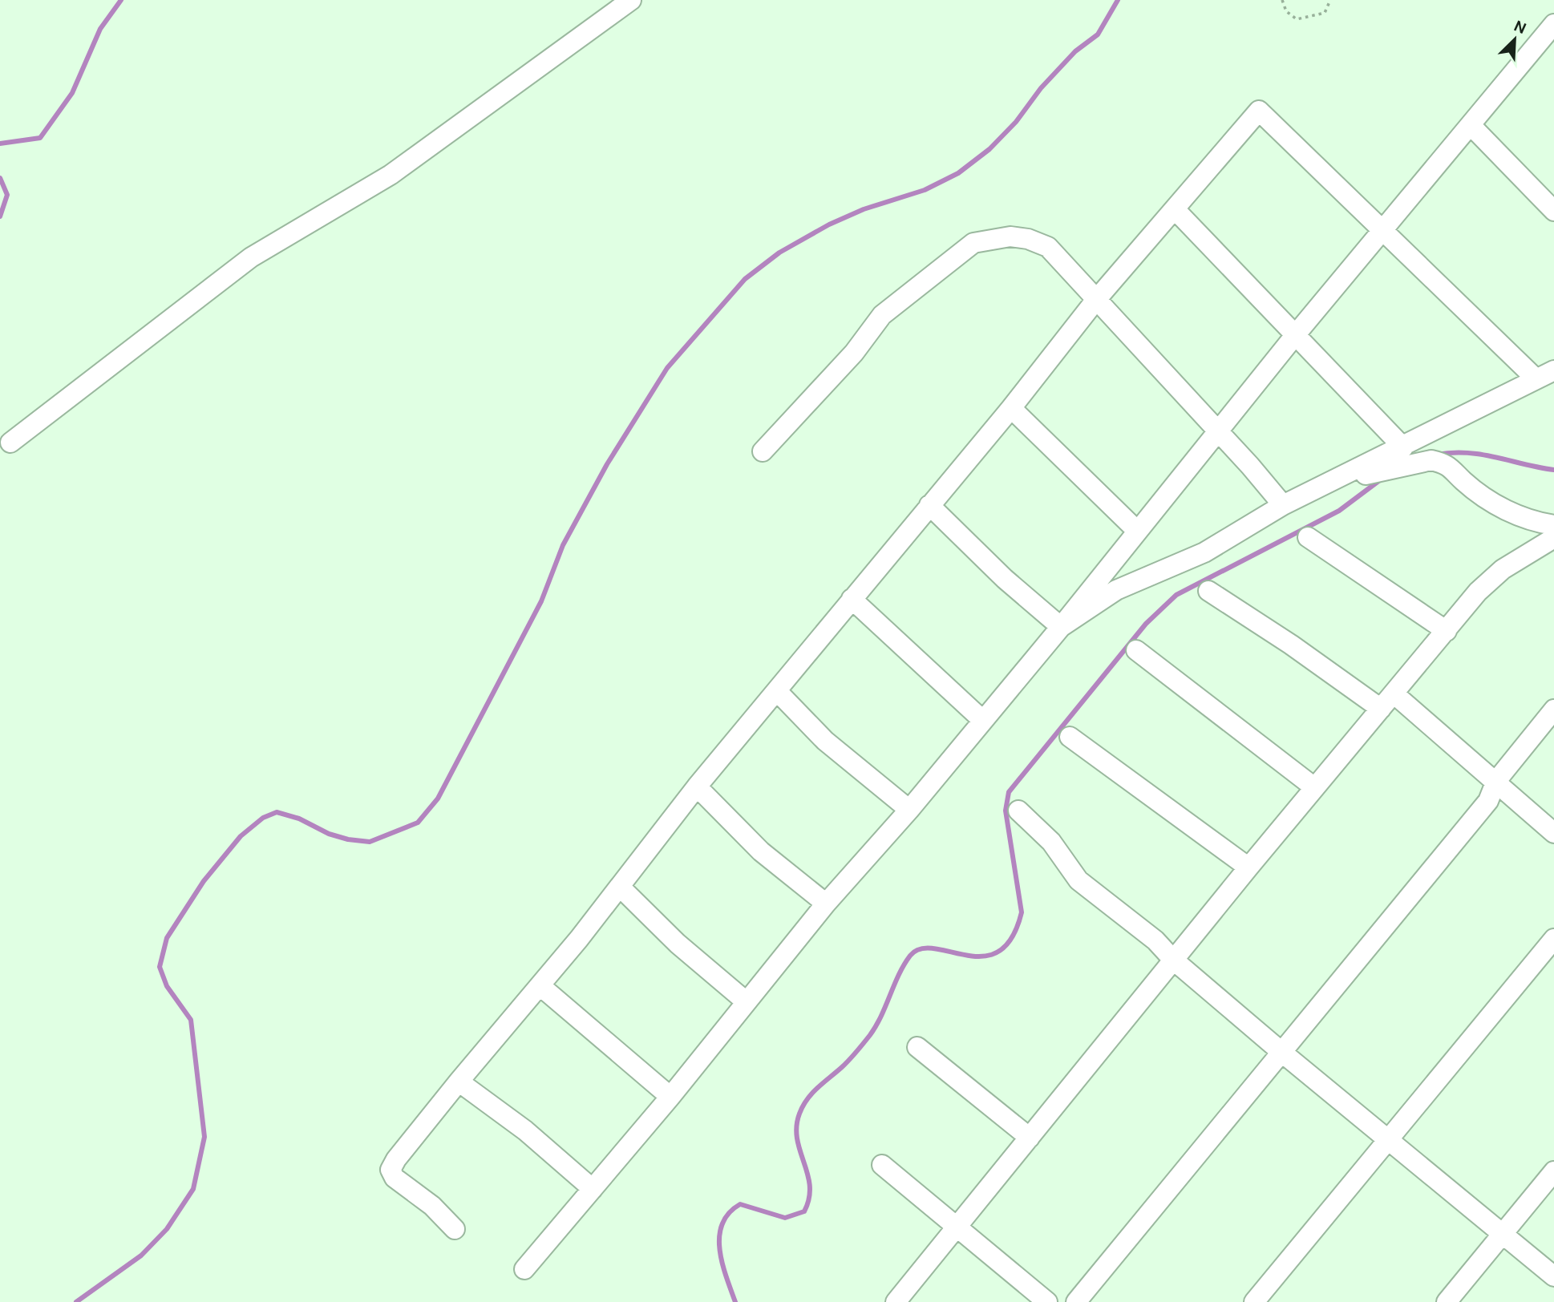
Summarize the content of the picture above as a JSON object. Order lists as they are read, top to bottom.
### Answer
{
  "north": "top right"
}
